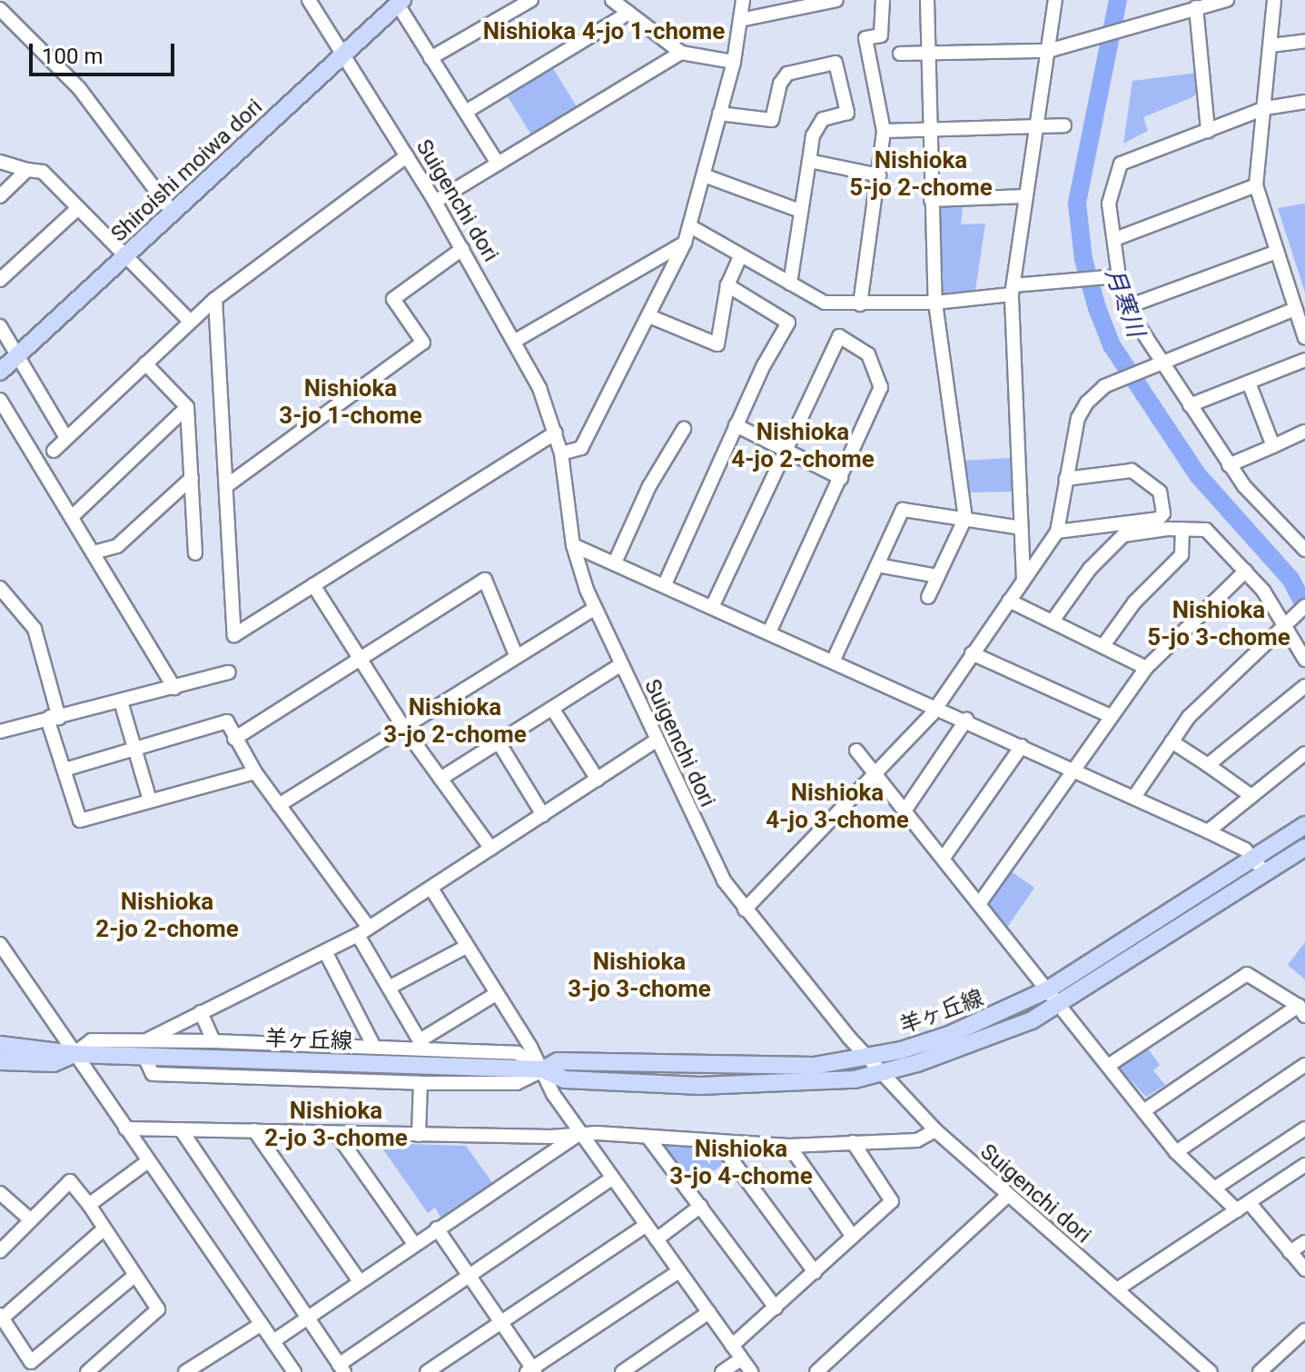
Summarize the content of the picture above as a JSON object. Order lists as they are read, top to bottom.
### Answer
{
  "streets": {
    "main road": ["Shiroishi moiwa dori", "羊ヶ丘線"],
    "street": ["Suigenchi dori"]
  },
  "crossings": [
    ["Shiroishi moiwa dori", "Suigenchi dori"],
    ["Suigenchi dori", "羊ヶ丘線"]
  ],
  "districts": [
    "Nishioka 4-jo 1-chome",
    "Nishioka 5-jo 2-chome",
    "Nishioka 3-jo 1-chome",
    "Nishioka 4-jo 2-chome",
    "Nishioka 5-jo 3-chome",
    "Nishioka 3-jo 2-chome",
    "Nishioka 4-jo 3-chome",
    "Nishioka 2-jo 2-chome",
    "Nishioka 3-jo 3-chome",
    "Nishioka 2-jo 3-chome",
    "Nishioka 3-jo 4-chome"
  ],
  "water": ["月寒川"],
  "scale_bar": "100 m"
}
